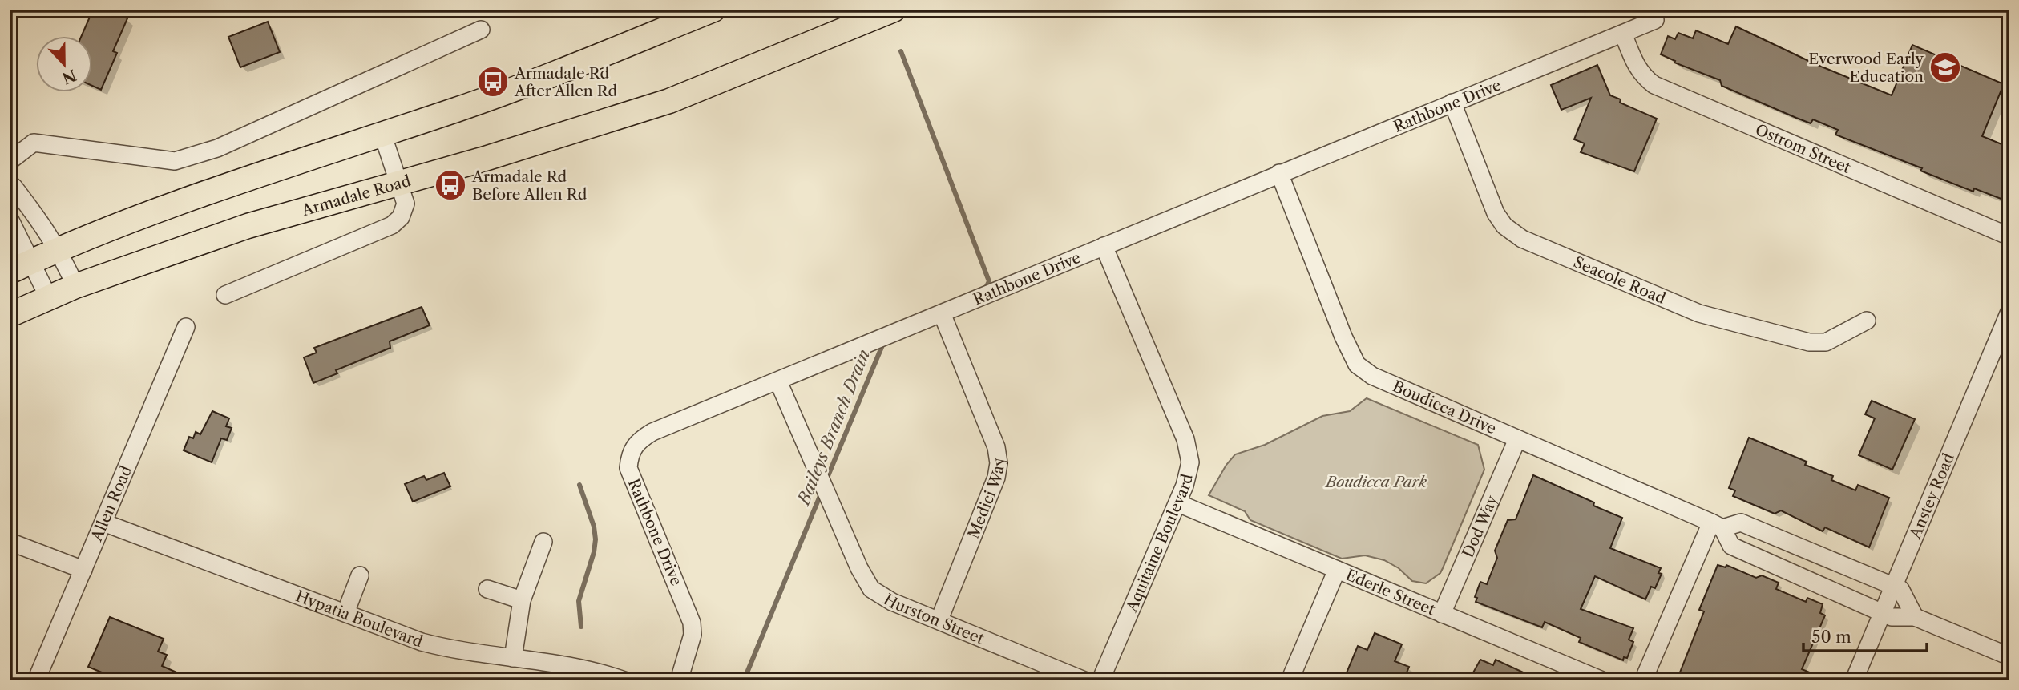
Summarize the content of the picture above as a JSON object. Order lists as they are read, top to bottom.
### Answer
{
  "streets": {
    "highway": ["Armadale Road"],
    "street": [
      "Rathbone Drive",
      "Ostrom Street",
      "Seacole Road",
      "Boudicca Drive",
      "Anstey Road",
      "Medici Way",
      "Allen Road",
      "Dod Way",
      "Aquitaine Boulevard",
      "Ederle Street",
      "Hypatia Boulevard",
      "Hurston Street"
    ]
  },
  "crossings": [
    ["Rathbone Drive", "Ostrom Street"],
    ["Rathbone Drive", "Seacole Road"],
    ["Rathbone Drive", "Boudicca Drive"],
    ["Rathbone Drive", "Medici Way"],
    ["Rathbone Drive", "Aquitaine Boulevard"],
    ["Rathbone Drive", "Hurston Street"],
    ["Boudicca Drive", "Anstey Road"],
    ["Boudicca Drive", "Dod Way"],
    ["Medici Way", "Hurston Street"],
    ["Allen Road", "Hypatia Boulevard"],
    ["Dod Way", "Ederle Street"],
    ["Aquitaine Boulevard", "Ederle Street"]
  ],
  "water": ["Baileys Branch Drain"],
  "parks": ["Boudicca Park"],
  "places": {
    "school or university": ["Everwood Early Education"],
    "bus stop": ["Armadale Rd After Allen Rd", "Armadale Rd Before Allen Rd"]
  },
  "scale_bar": "50 m",
  "north": "bottom"
}
